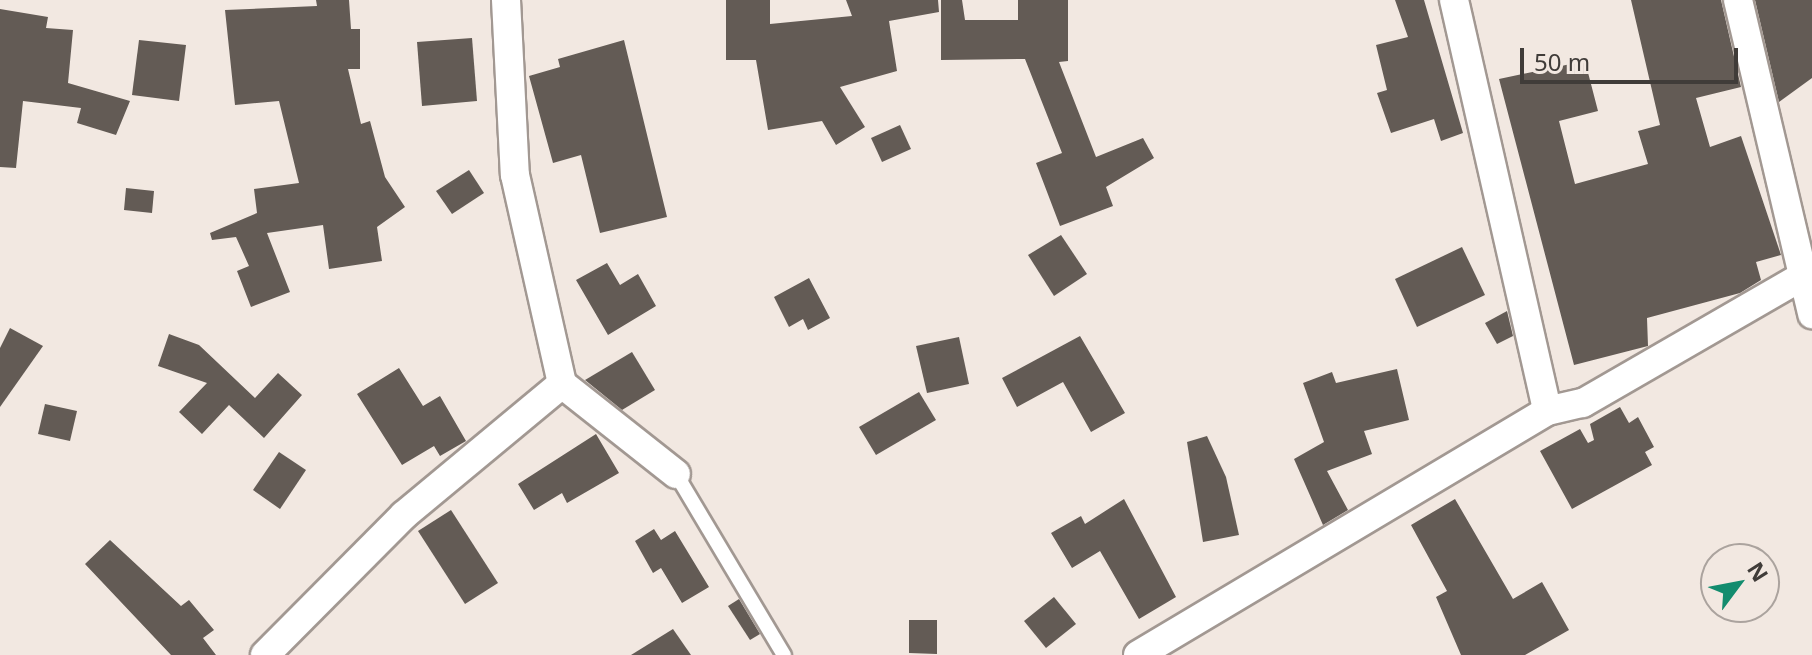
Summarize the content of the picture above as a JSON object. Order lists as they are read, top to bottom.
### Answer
{
  "scale_bar": "50 m",
  "north": "top right"
}
